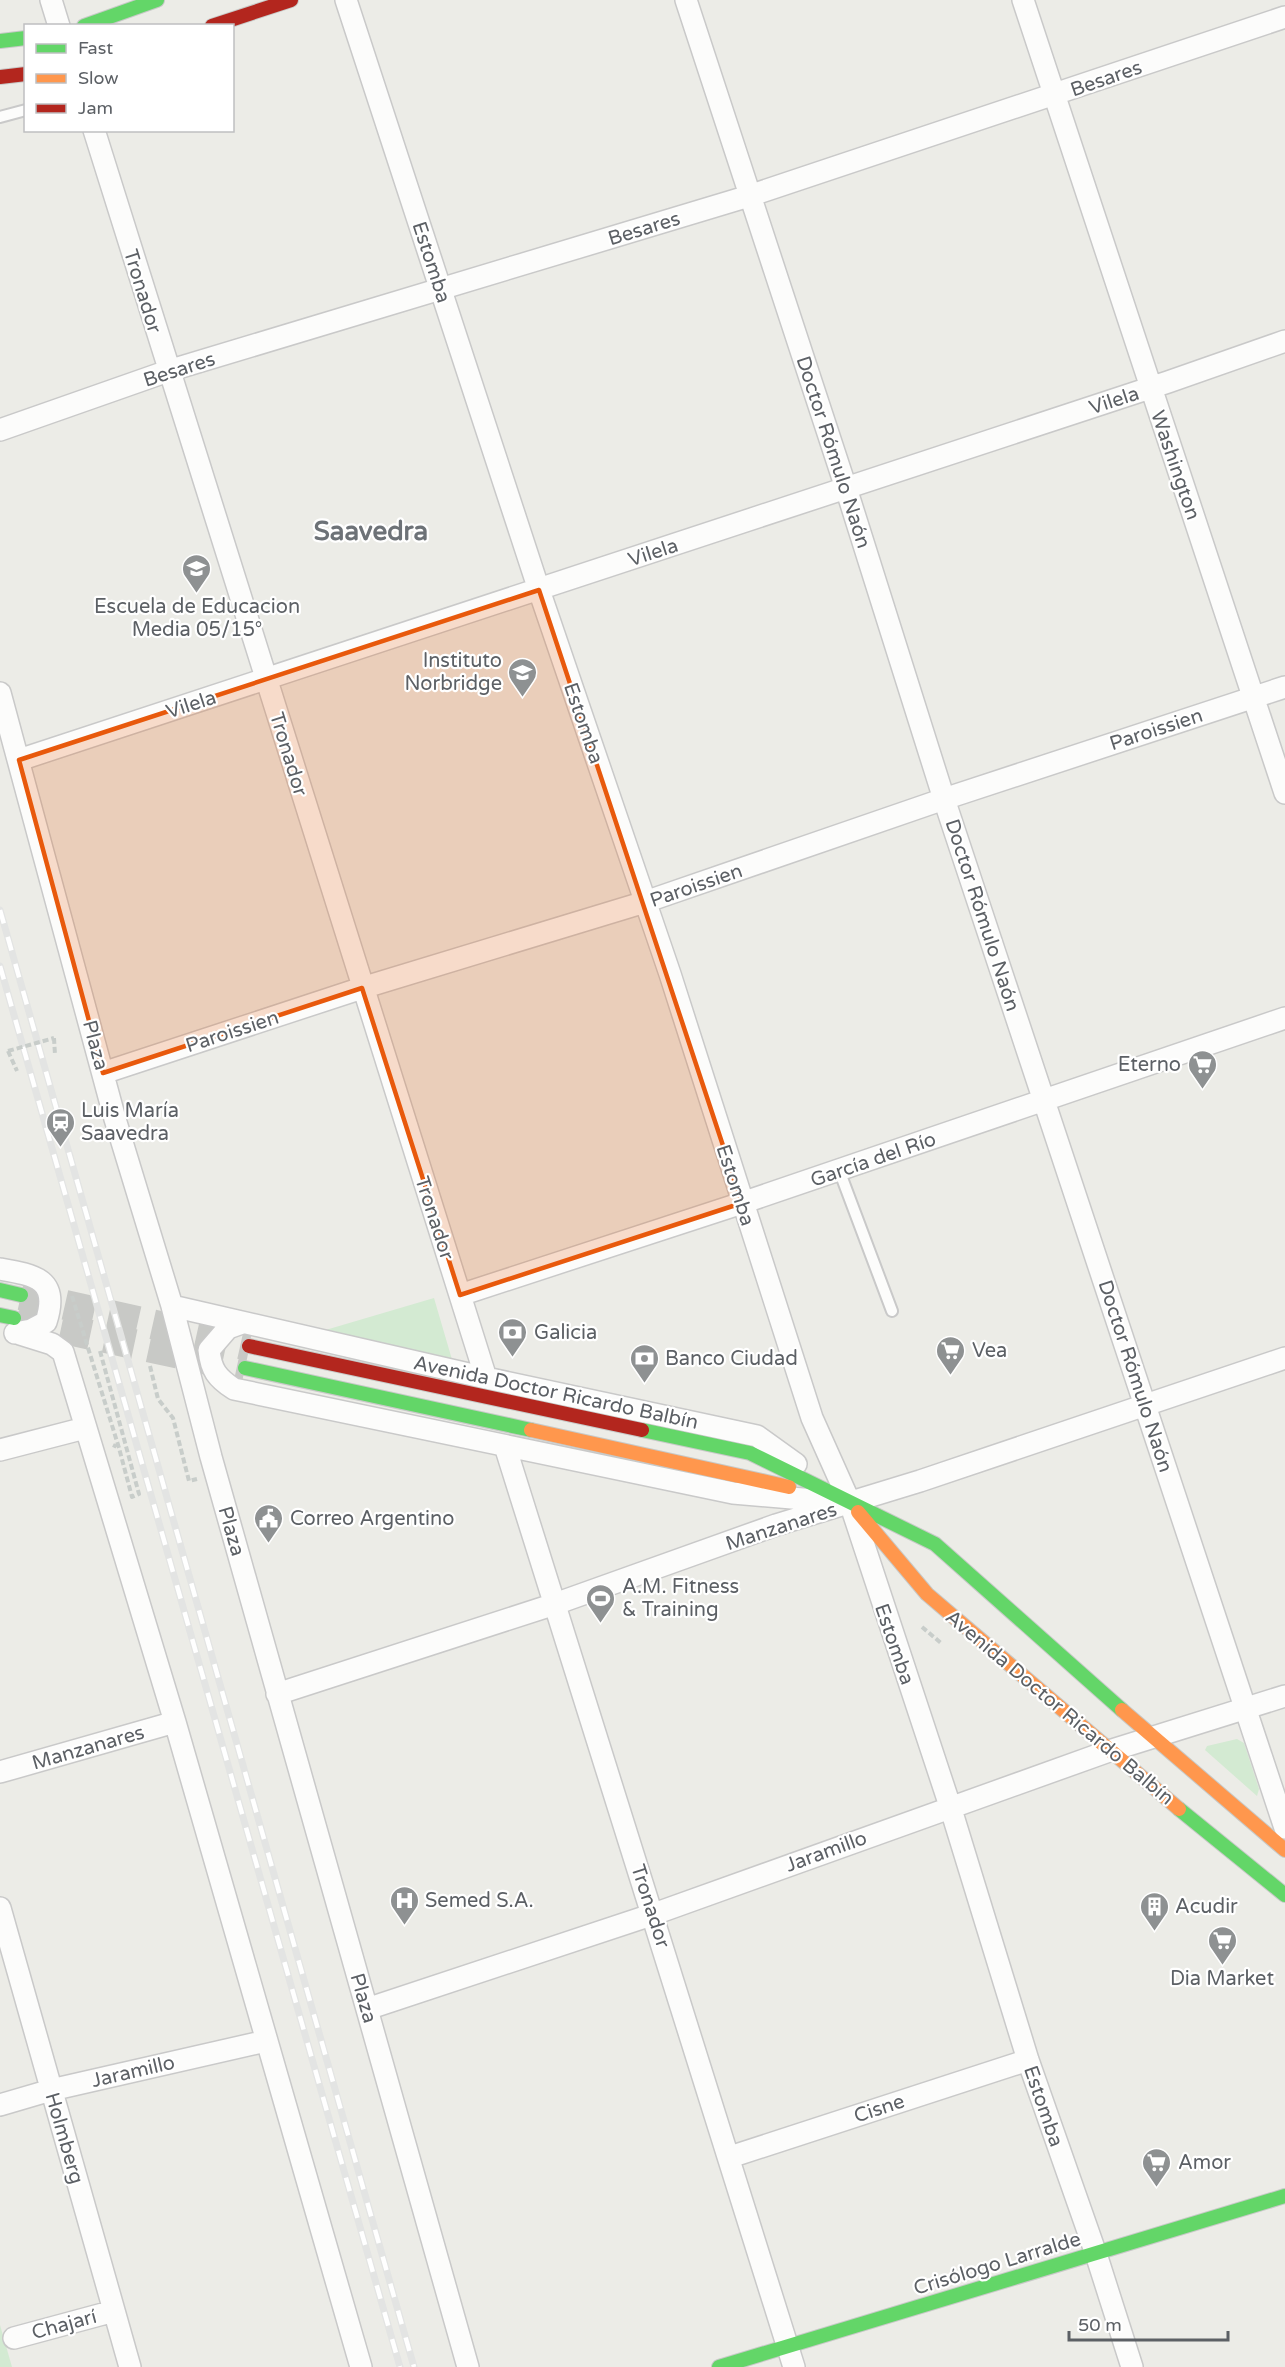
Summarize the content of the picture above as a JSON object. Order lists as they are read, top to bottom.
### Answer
{
  "streets": {
    "main road": ["Avenida Doctor Ricardo Balbín", "Crisólogo Larralde"],
    "street": [
      "Besares",
      "Estomba",
      "Tronador",
      "Vilela",
      "Doctor Rómulo Naón",
      "Washington",
      "Paroissien",
      "Plaza",
      "García del Río",
      "Manzanares",
      "Jaramillo",
      "Cisne",
      "Holmberg",
      "Chajarí"
    ]
  },
  "crossings": [
    ["Besares", "Estomba"],
    ["Besares", "Tronador"],
    ["Besares", "Doctor Rómulo Naón"],
    ["Besares", "Washington"],
    ["Estomba", "Vilela"],
    ["Estomba", "Paroissien"],
    ["Estomba", "García del Río"],
    ["Estomba", "Avenida Doctor Ricardo Balbín"],
    ["Estomba", "Manzanares"],
    ["Estomba", "Jaramillo"],
    ["Estomba", "Cisne"],
    ["Estomba", "Crisólogo Larralde"],
    ["Tronador", "Vilela"],
    ["Tronador", "Paroissien"],
    ["Tronador", "García del Río"],
    ["Tronador", "Avenida Doctor Ricardo Balbín"],
    ["Tronador", "Manzanares"],
    ["Tronador", "Jaramillo"],
    ["Tronador", "Cisne"],
    ["Tronador", "Crisólogo Larralde"],
    ["Vilela", "Doctor Rómulo Naón"],
    ["Vilela", "Washington"],
    ["Vilela", "Plaza"],
    ["Doctor Rómulo Naón", "Paroissien"],
    ["Doctor Rómulo Naón", "García del Río"],
    ["Doctor Rómulo Naón", "Manzanares"],
    ["Doctor Rómulo Naón", "Jaramillo"],
    ["Washington", "Paroissien"],
    ["Paroissien", "Plaza"],
    ["Plaza", "Avenida Doctor Ricardo Balbín"],
    ["Plaza", "Manzanares"],
    ["Plaza", "Jaramillo"],
    ["Avenida Doctor Ricardo Balbín", "Manzanares"],
    ["Avenida Doctor Ricardo Balbín", "Jaramillo"],
    ["Jaramillo", "Holmberg"],
    ["Holmberg", "Chajarí"]
  ],
  "districts": ["Saavedra"],
  "places": {
    "school or university": ["Escuela de Educacion Media 05/15°", "Instituto Norbridge"],
    "supermarket": [
      "Eterno",
      "Vea",
      "Dia Market",
      "Amor"
    ],
    "station": ["Luis María Saavedra"],
    "bank": ["Galicia", "Banco Ciudad"],
    "public building": ["Correo Argentino"],
    "sports": ["A.M. Fitness & Training"],
    "hospital": ["Semed S.A."],
    "building": ["Acudir"]
  },
  "legend": ["Fast", "Slow", "Jam"],
  "scale_bar": "50 m"
}
